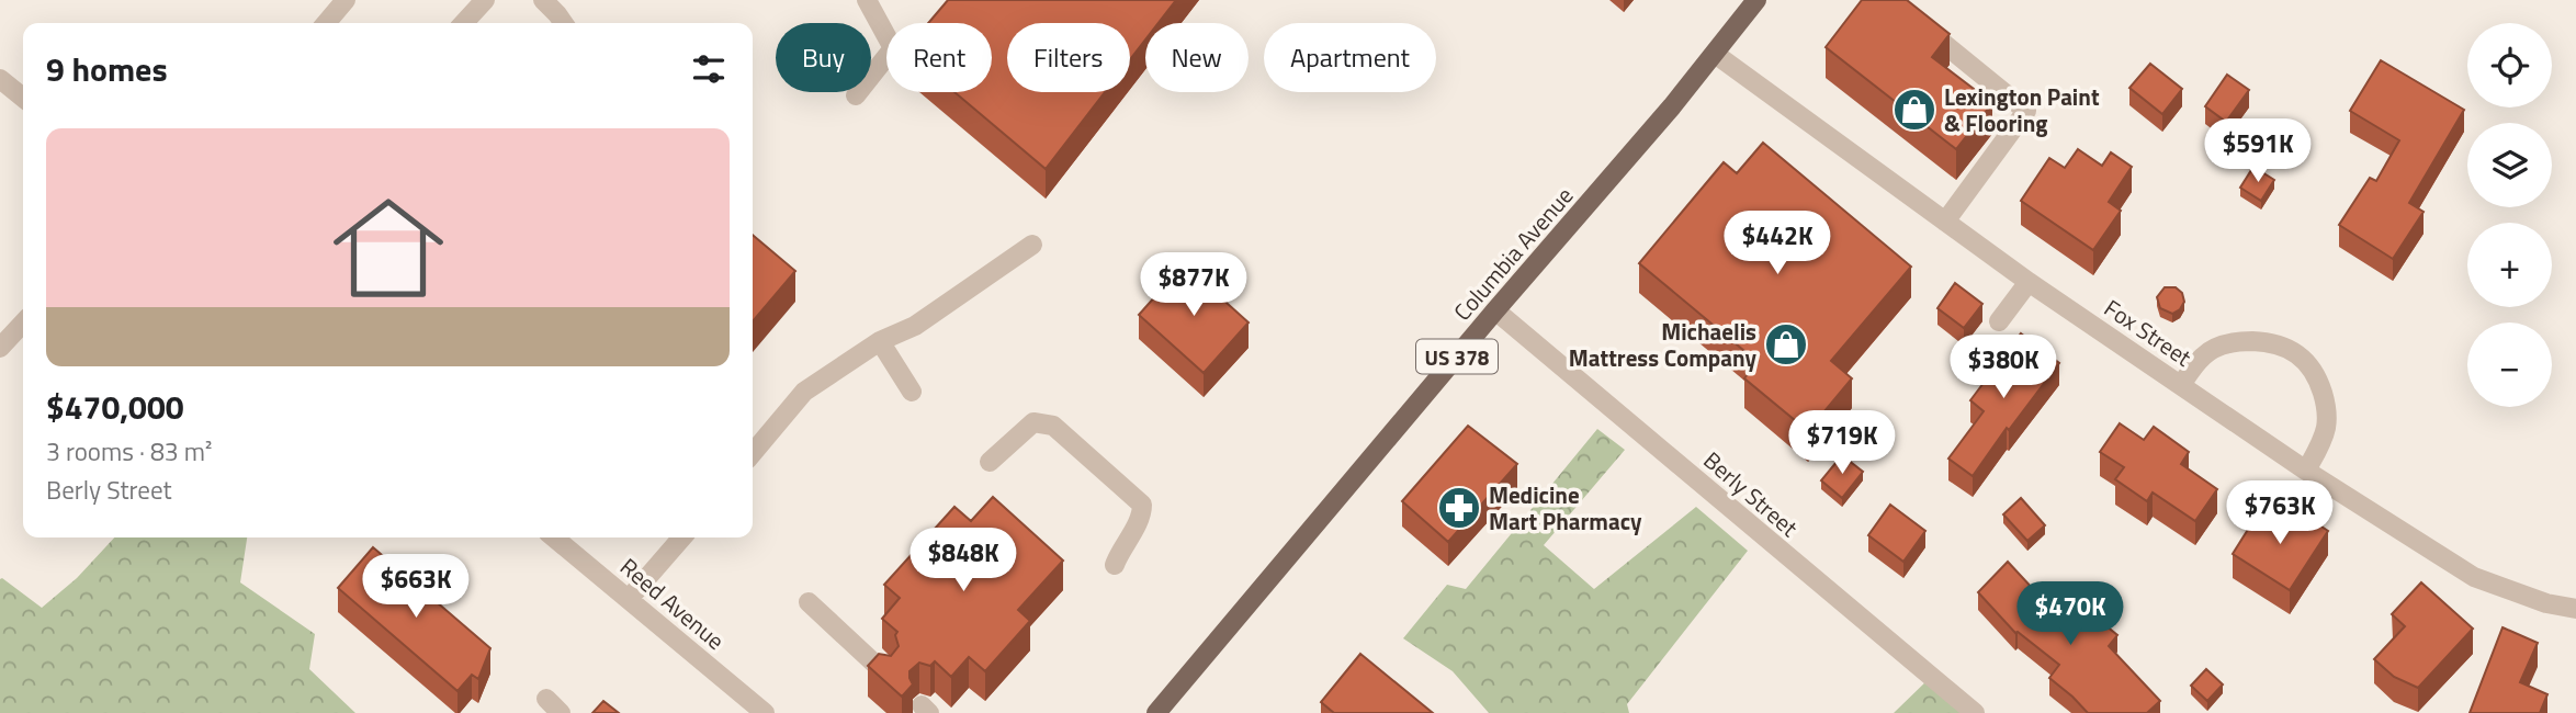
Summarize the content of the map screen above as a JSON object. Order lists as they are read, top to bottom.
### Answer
{
  "streets": {
    "main road": ["Columbia Avenue", "US 378"],
    "street": ["Fox Street", "Berly Street", "Reed Avenue"]
  },
  "crossings": [
    ["Columbia Avenue", "Fox Street"],
    ["Columbia Avenue", "Berly Street"]
  ],
  "places": {
    "shop": ["Lexington Paint & Flooring", "Michaelis Mattress Company"],
    "pharmacy": ["Medicine Mart Pharmacy"]
  },
  "page": {
    "map_buttons": ["+", "−"],
    "chip": [
      "Buy",
      "Rent",
      "Filters",
      "New",
      "Apartment"
    ],
    "heading": "9 homes",
    "list": [
      {
        "name": "$470,000",
        "note": "3 rooms · 83 m² · Berly Street"
      }
    ],
    "price": [
      "$591K",
      "$442K",
      "$877K",
      "$380K",
      "$719K",
      "$763K",
      "$848K",
      "$663K",
      "$470K"
    ]
  }
}
